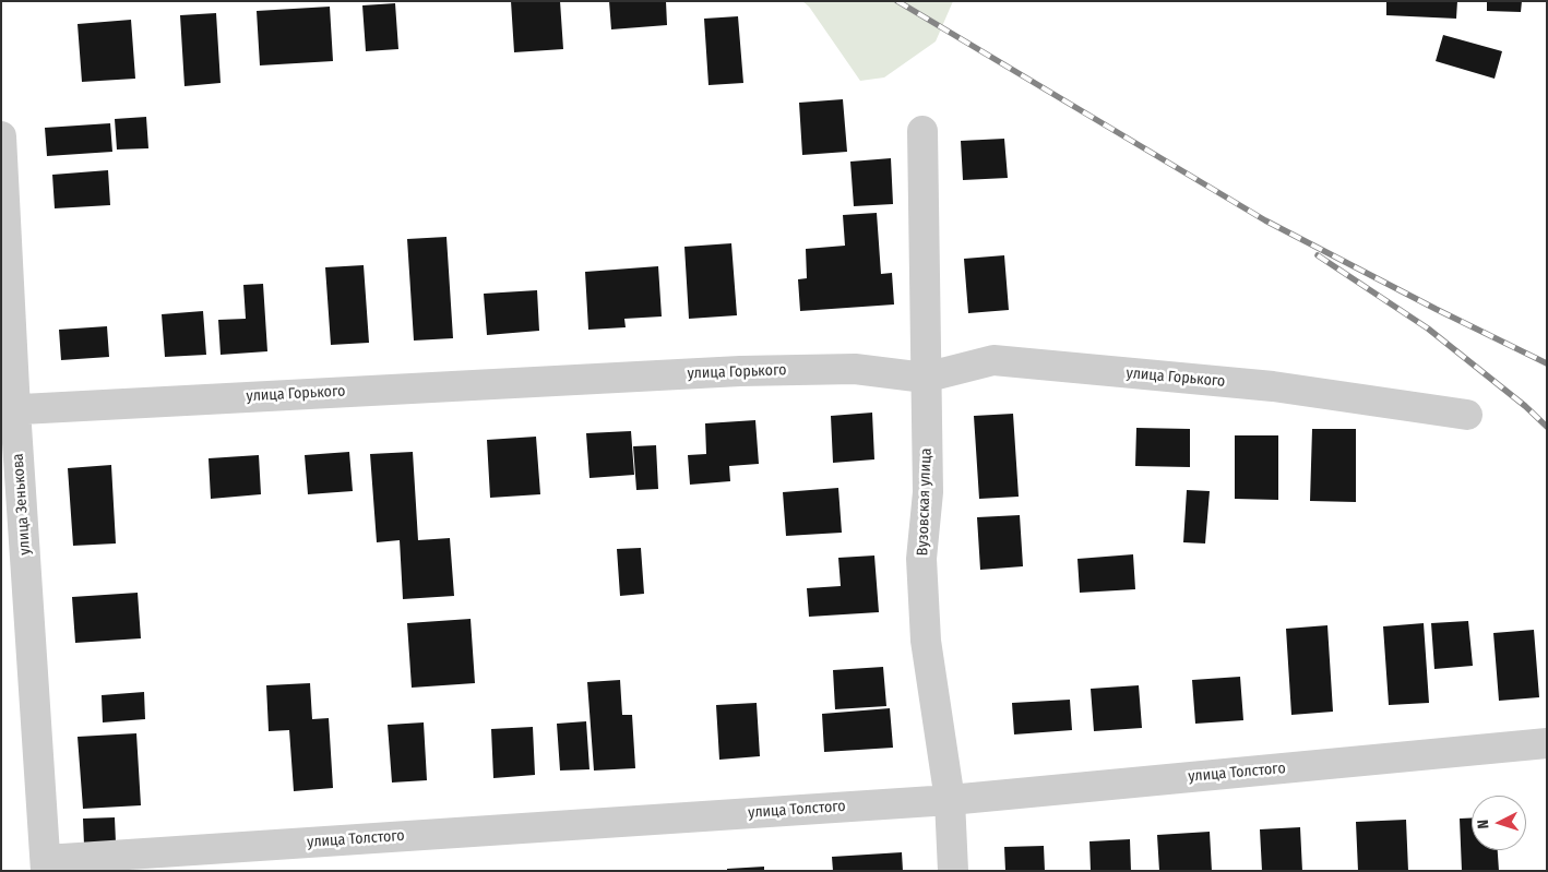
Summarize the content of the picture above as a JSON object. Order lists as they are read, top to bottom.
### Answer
{
  "streets": {
    "street": [
      "улица Горького",
      "Вузовская улица",
      "улица Зенькова",
      "улица Толстого"
    ]
  },
  "crossings": [
    ["улица Горького", "Вузовская улица"],
    ["улица Горького", "улица Зенькова"],
    ["Вузовская улица", "улица Толстого"],
    ["улица Зенькова", "улица Толстого"]
  ],
  "north": "left"
}
